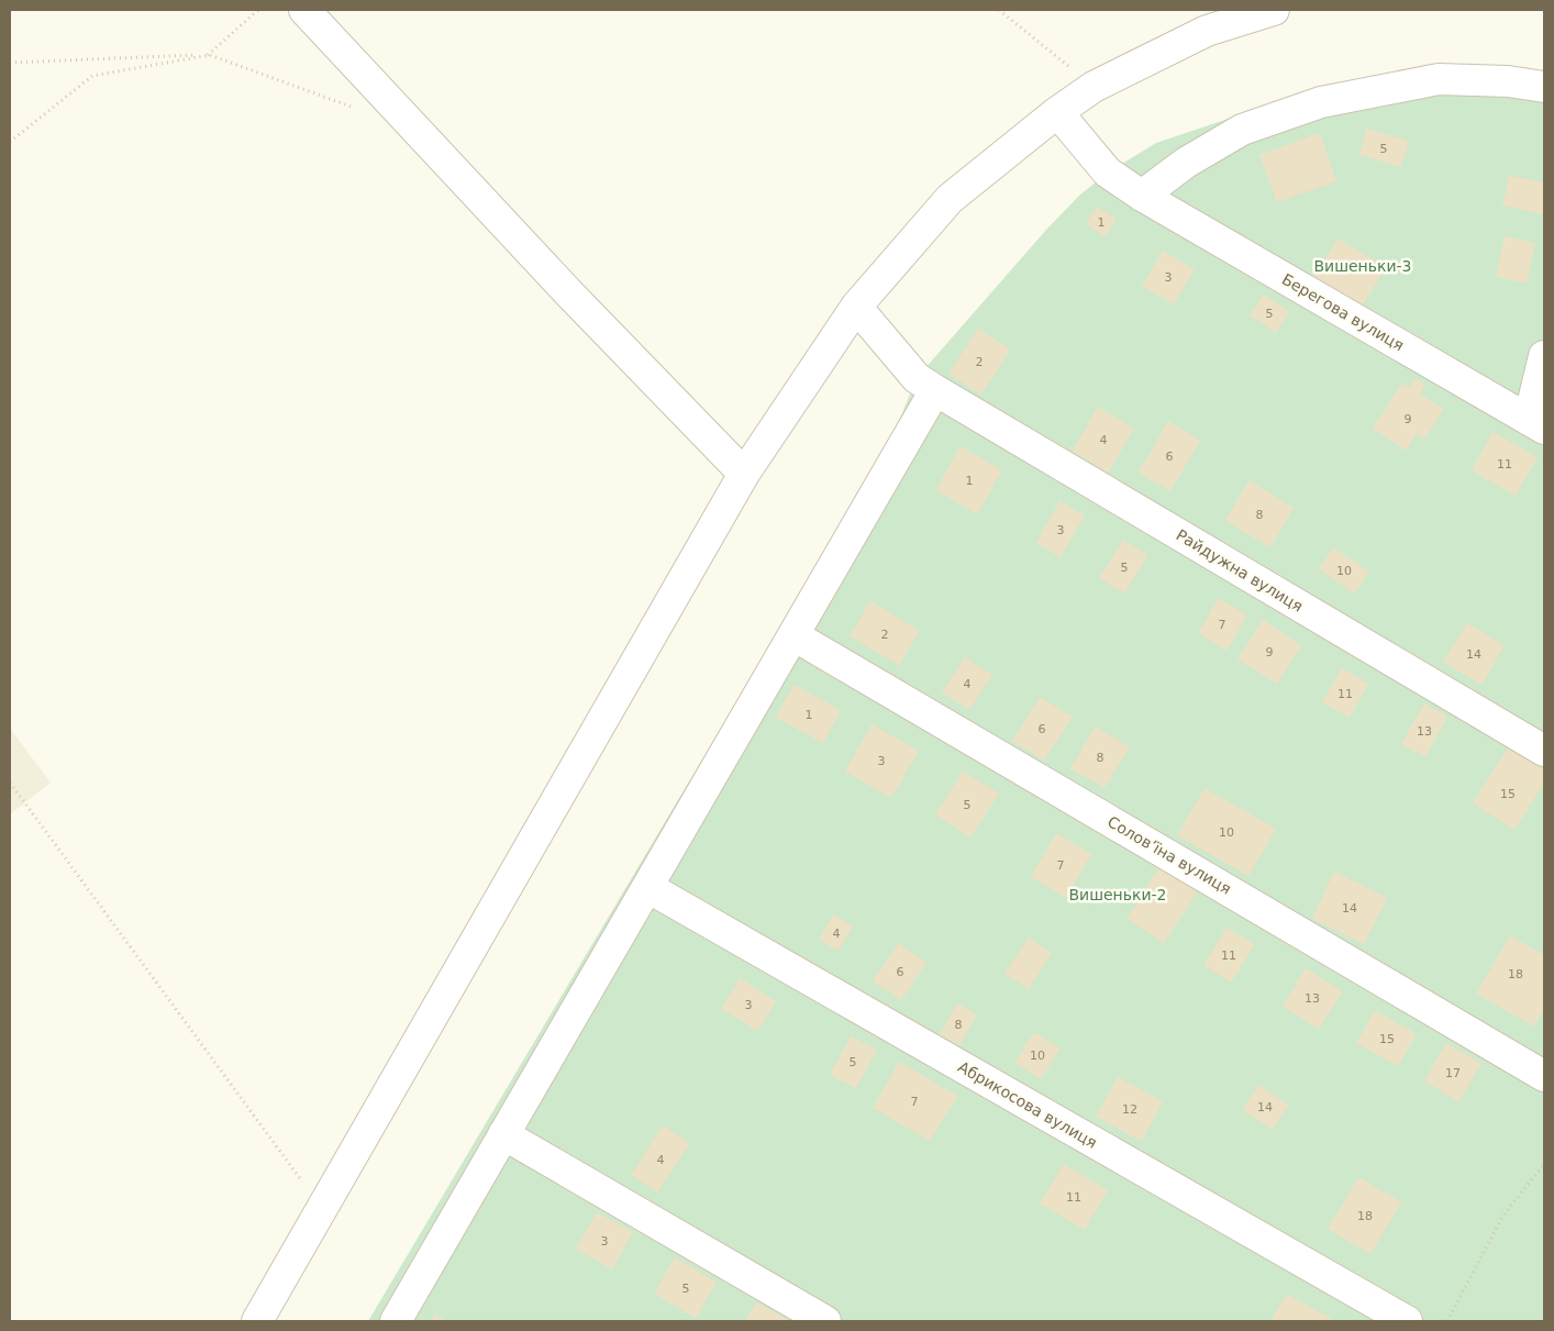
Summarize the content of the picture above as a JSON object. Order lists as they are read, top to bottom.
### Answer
{
  "streets": {
    "street": [
      "Берегова вулиця",
      "Райдужна вулиця",
      "Соловʼїна вулиця",
      "Абрикосова вулиця"
    ]
  },
  "parks": ["Вишеньки-3", "Вишеньки-2"],
  "house_numbers": [
    "5",
    "1",
    "3",
    "5",
    "2",
    "9",
    "4",
    "6",
    "11",
    "1",
    "8",
    "3",
    "5",
    "10",
    "7",
    "2",
    "9",
    "14",
    "4",
    "11",
    "1",
    "6",
    "13",
    "8",
    "3",
    "15",
    "5",
    "10",
    "7",
    "14",
    "4",
    "11",
    "6",
    "18",
    "13",
    "3",
    "8",
    "15",
    "10",
    "5",
    "17",
    "7",
    "14",
    "12",
    "4",
    "11",
    "18",
    "3",
    "5"
  ]
}
